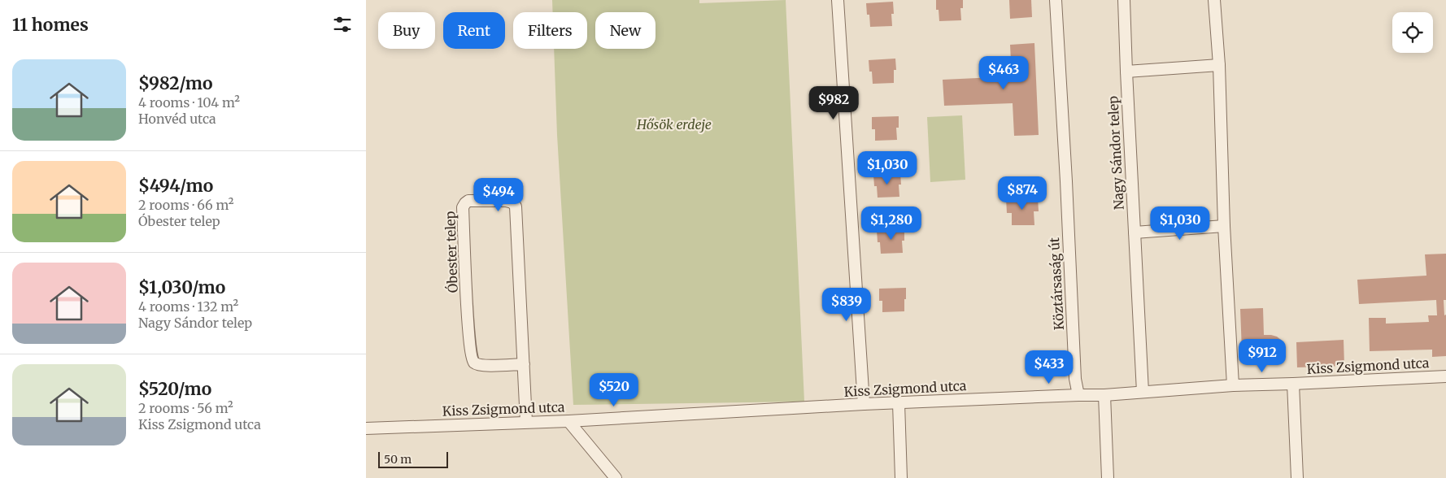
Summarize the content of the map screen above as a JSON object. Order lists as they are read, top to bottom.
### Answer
{
  "streets": {
    "street": [
      "Nagy Sándor telep",
      "Óbester telep",
      "Köztársaság út",
      "Kiss Zsigmond utca"
    ]
  },
  "crossings": [
    ["Nagy Sándor telep", "Kiss Zsigmond utca"],
    ["Óbester telep", "Kiss Zsigmond utca"],
    ["Köztársaság út", "Kiss Zsigmond utca"]
  ],
  "parks": ["Hősök erdeje"],
  "scale_bar": "50 m",
  "page": {
    "heading": "11 homes",
    "chip": [
      "Buy",
      "Rent",
      "Filters",
      "New"
    ],
    "list": [
      {
        "name": "$982/mo",
        "note": "4 rooms · 104 m² · Honvéd utca"
      },
      {
        "name": "$494/mo",
        "note": "2 rooms · 66 m² · Óbester telep"
      },
      {
        "name": "$1,030/mo",
        "note": "4 rooms · 132 m² · Nagy Sándor telep"
      },
      {
        "name": "$520/mo",
        "note": "2 rooms · 56 m² · Kiss Zsigmond utca"
      }
    ],
    "price": [
      "$463",
      "$982",
      "$1,030",
      "$874",
      "$494",
      "$1,280",
      "$1,030",
      "$839",
      "$912",
      "$433",
      "$520"
    ],
    "scale": "50 m"
  }
}
